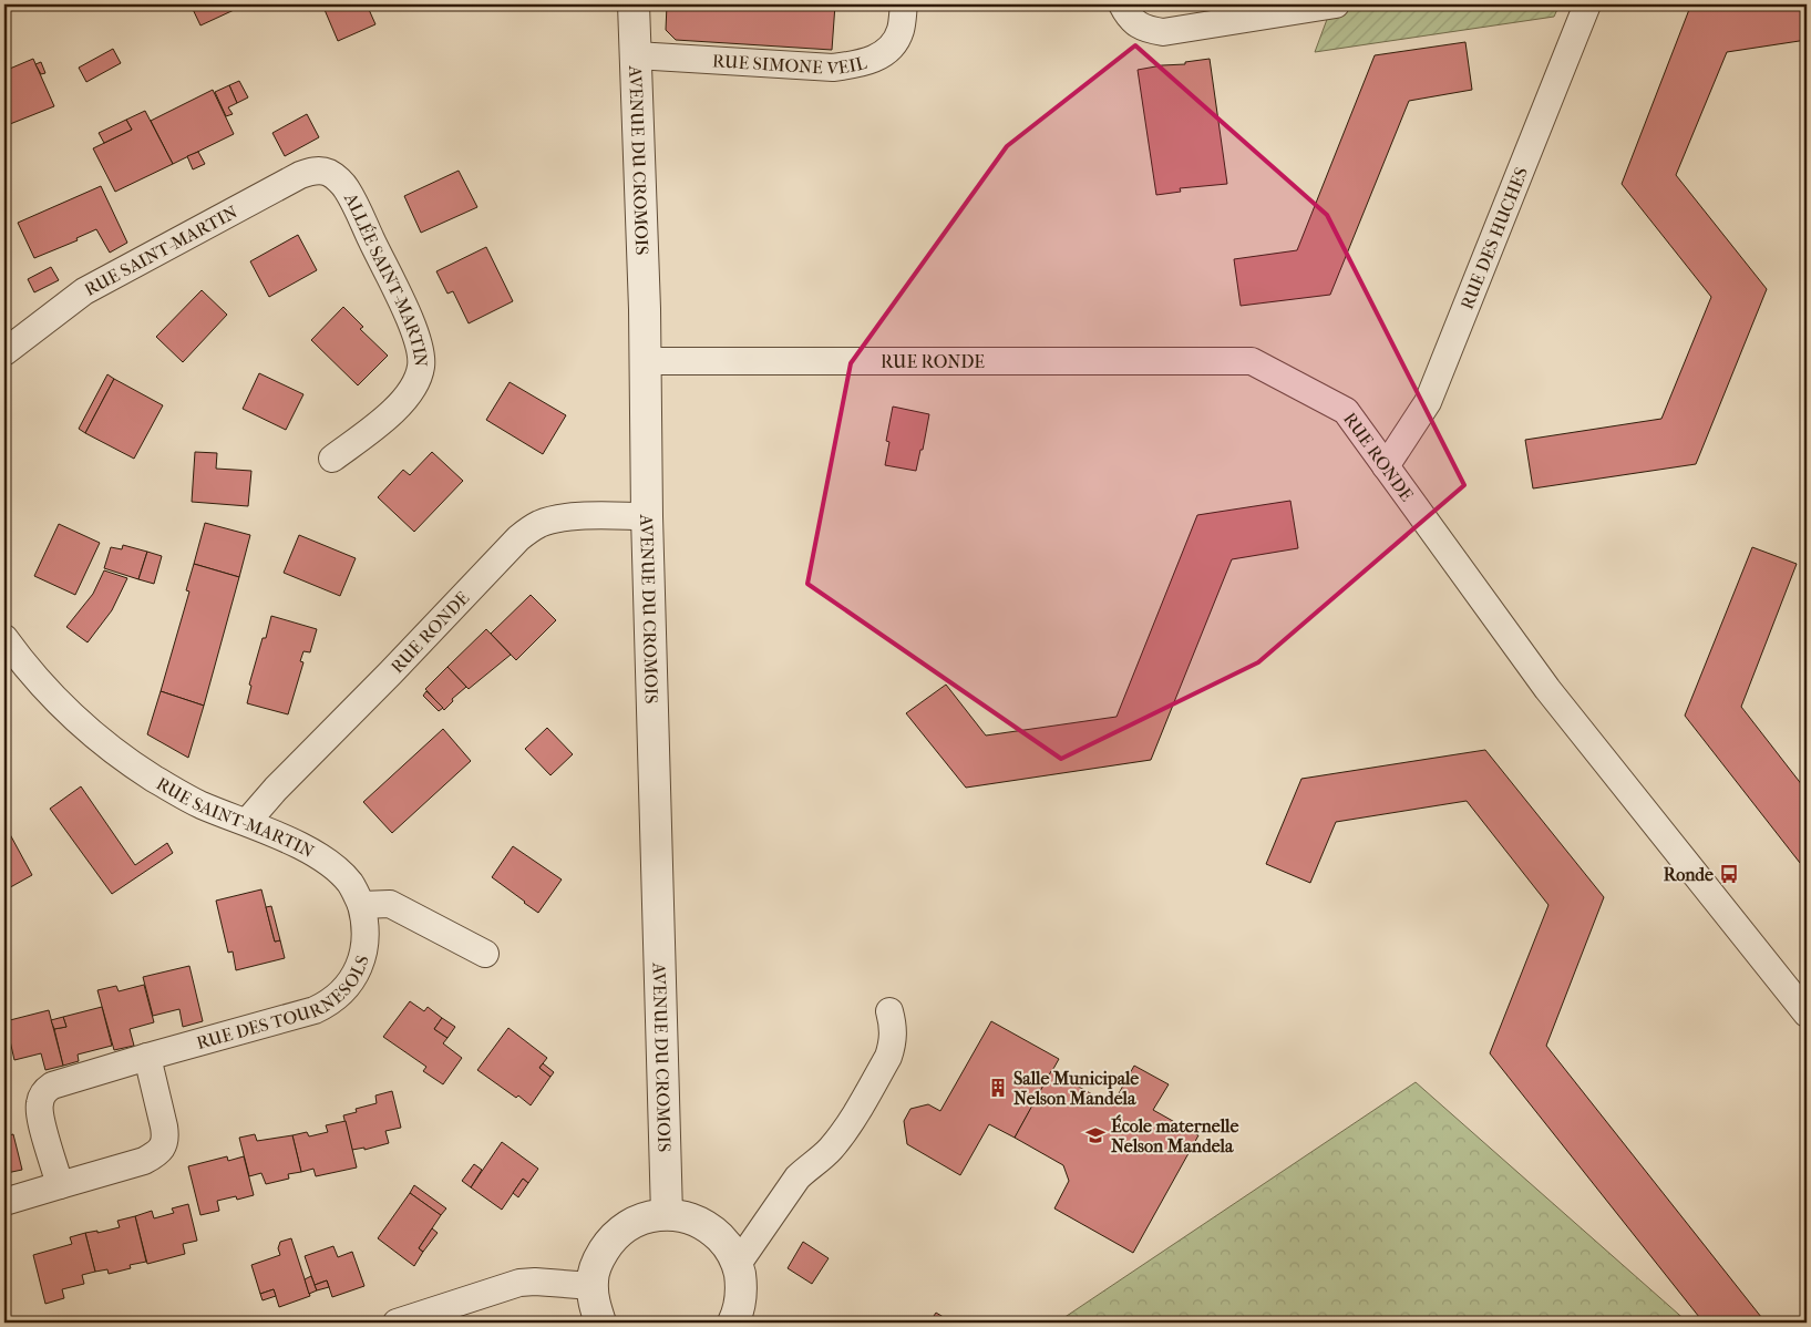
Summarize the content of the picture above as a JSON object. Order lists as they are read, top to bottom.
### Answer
{
  "streets": {
    "street": [
      "RUE SIMONE VEIL",
      "AVENUE DU CROMOIS",
      "RUE DES HUCHES",
      "RUE SAINT-MARTIN",
      "ALLÉE SAINT-MARTIN",
      "RUE RONDE",
      "RUE DES TOURNESOLS"
    ]
  },
  "crossings": [
    ["RUE SIMONE VEIL", "AVENUE DU CROMOIS"],
    ["AVENUE DU CROMOIS", "RUE RONDE"],
    ["RUE DES HUCHES", "RUE RONDE"],
    ["RUE SAINT-MARTIN", "ALLÉE SAINT-MARTIN"],
    ["RUE SAINT-MARTIN", "RUE RONDE"],
    ["RUE SAINT-MARTIN", "RUE DES TOURNESOLS"]
  ],
  "places": {
    "bus stop": ["Ronde"],
    "building": ["Salle Municipale Nelson Mandela"],
    "school or university": ["École maternelle Nelson Mandela"]
  }
}
